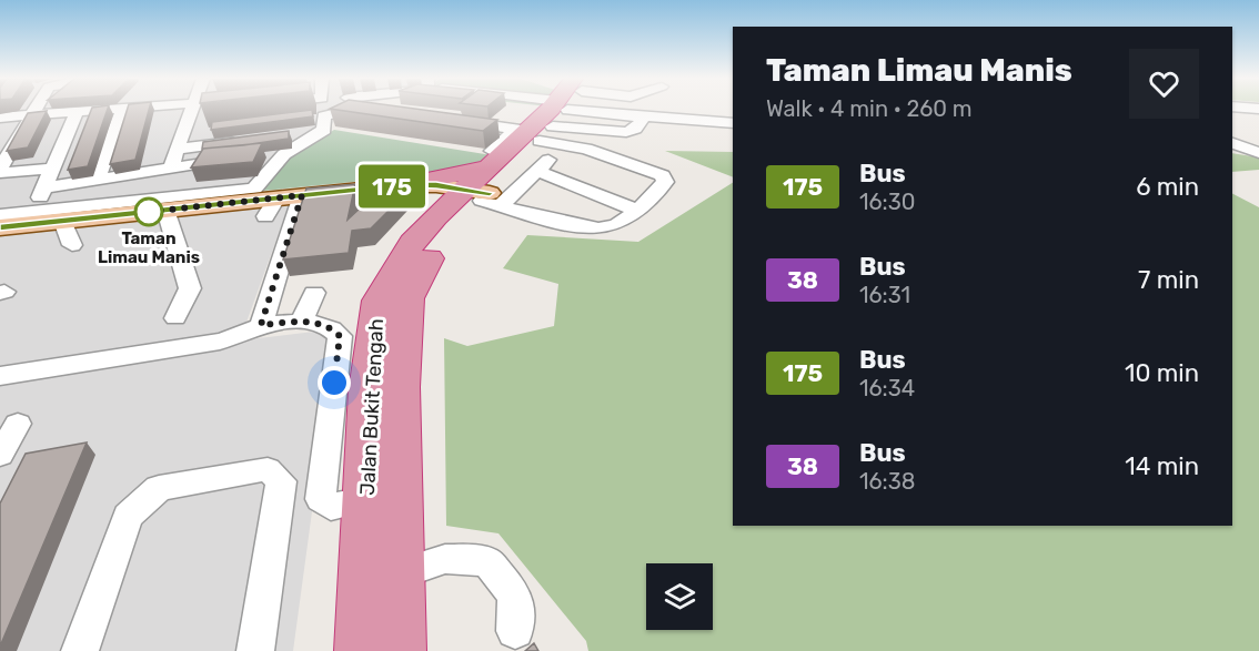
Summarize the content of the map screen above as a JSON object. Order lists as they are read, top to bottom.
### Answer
{
  "streets": {
    "highway": ["Jalan Bukit Tengah"]
  },
  "places": ["Taman Limau Manis"],
  "lines": ["bus line 175"],
  "page": {
    "on_map": "175",
    "heading": ["Taman Limau Manis", "Walk · 4 min · 260 m"],
    "list": [
      {
        "mark": "175",
        "name": "Bus",
        "note": "16:30",
        "value": "6 min"
      },
      {
        "mark": "38",
        "name": "Bus",
        "note": "16:31",
        "value": "7 min"
      },
      {
        "mark": "175",
        "name": "Bus",
        "note": "16:34",
        "value": "10 min"
      },
      {
        "mark": "38",
        "name": "Bus",
        "note": "16:38",
        "value": "14 min"
      }
    ]
  }
}
